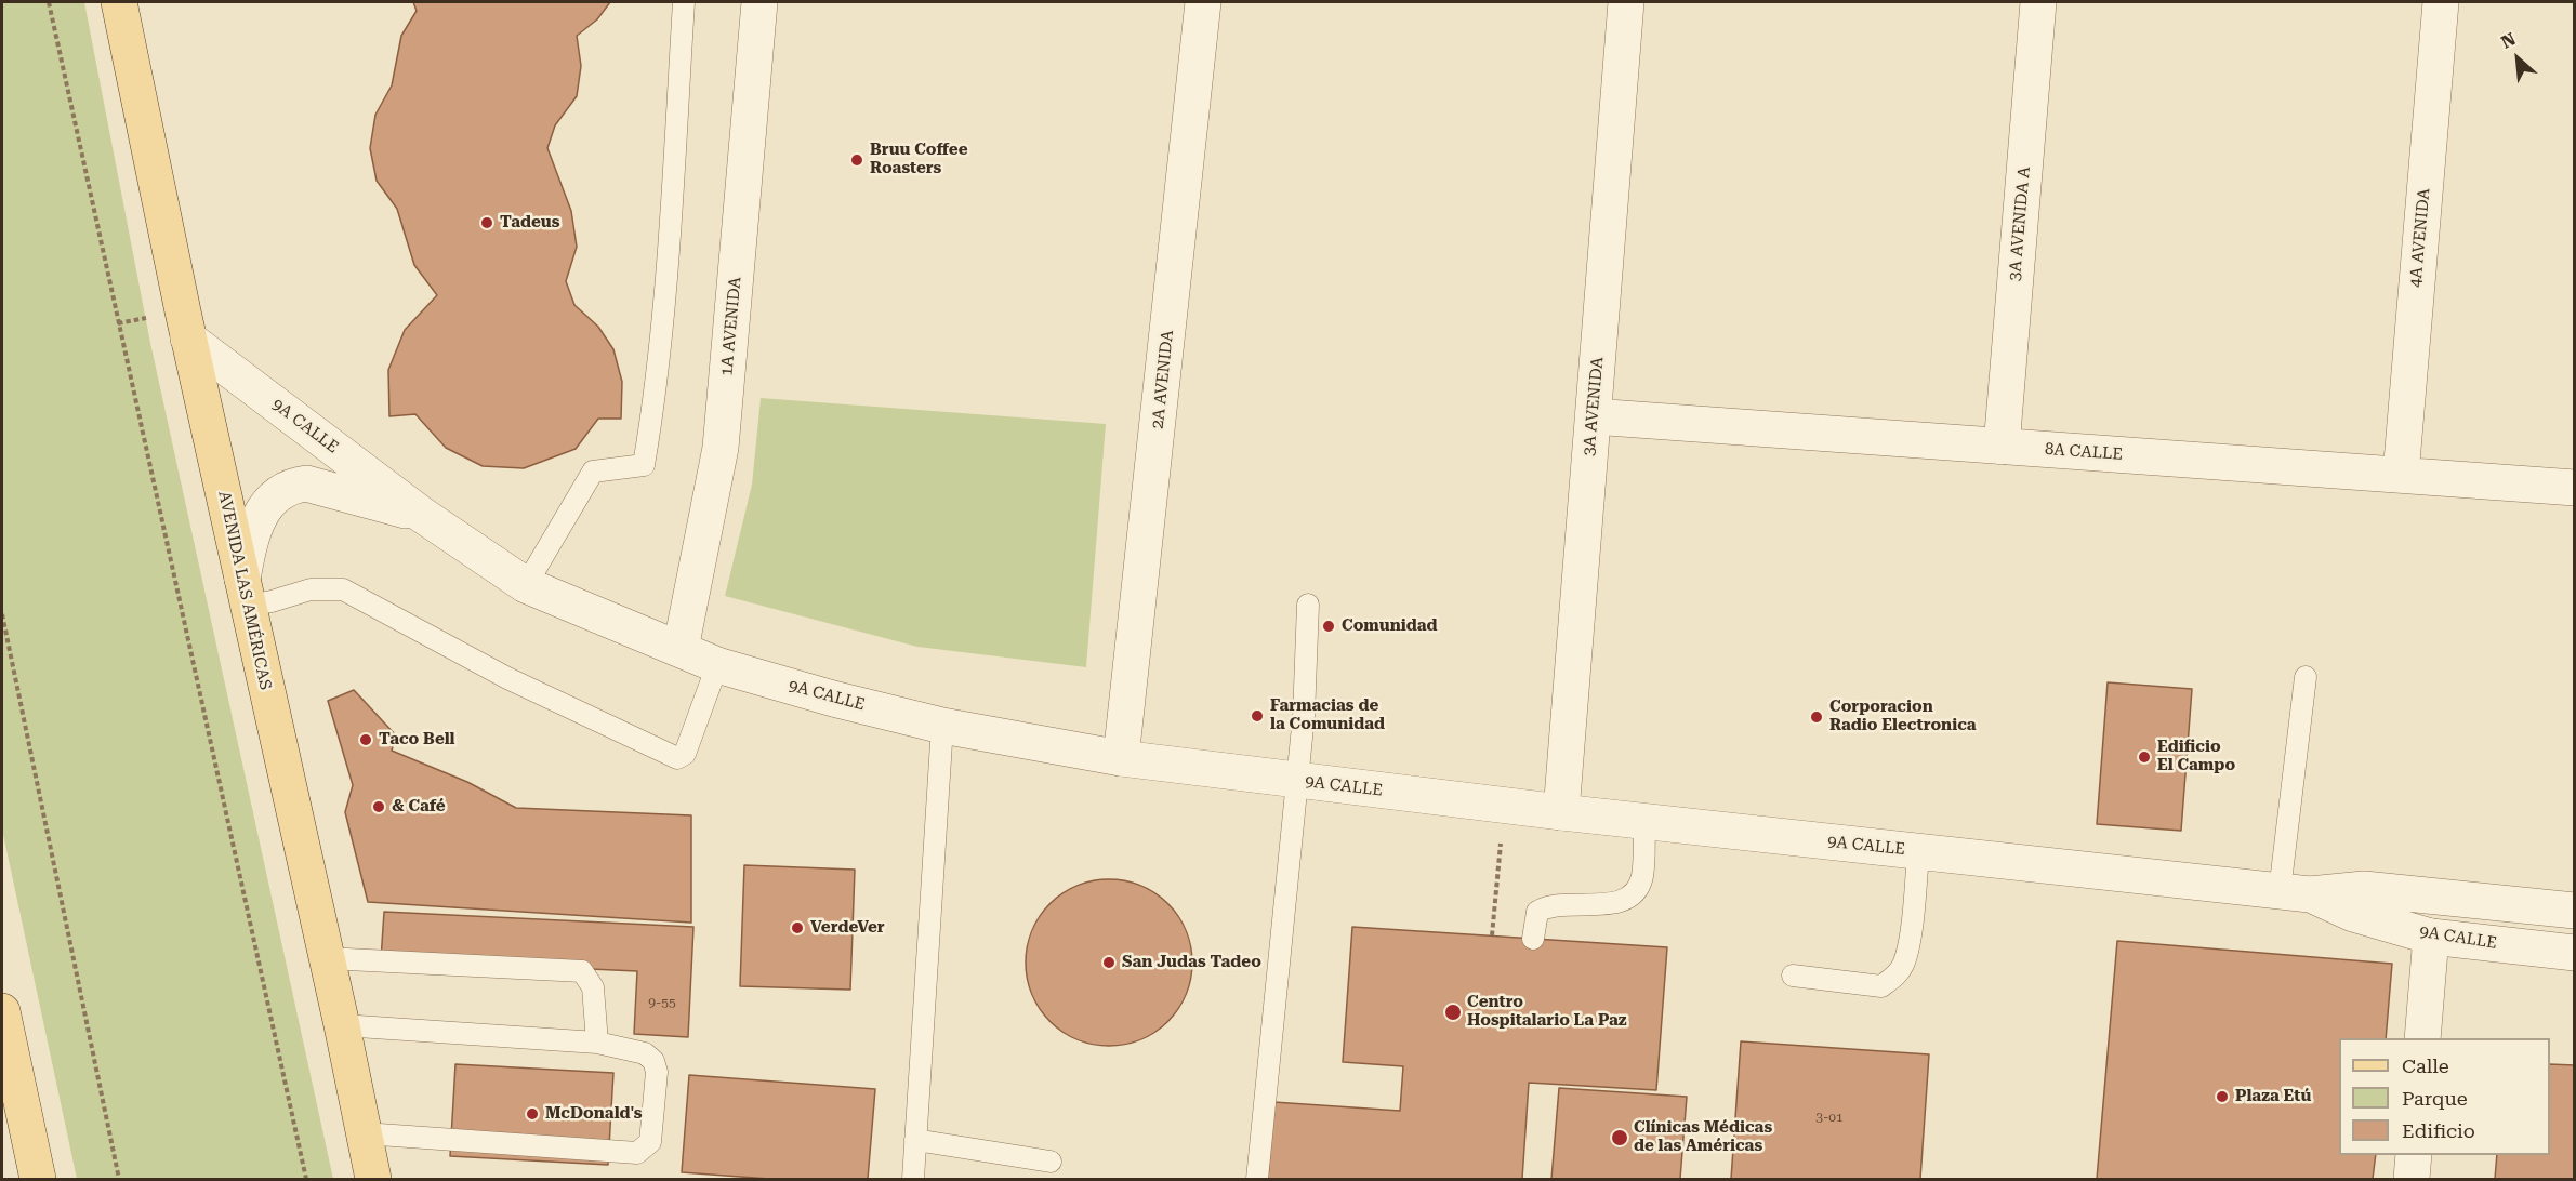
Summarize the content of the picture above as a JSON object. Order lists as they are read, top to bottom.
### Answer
{
  "streets": {
    "main road": ["AVENIDA LAS AMÉRICAS"],
    "street": [
      "3A AVENIDA A",
      "4A AVENIDA",
      "1A AVENIDA",
      "2A AVENIDA",
      "3A AVENIDA",
      "9A CALLE",
      "8A CALLE"
    ]
  },
  "crossings": [
    ["3A AVENIDA A", "8A CALLE"],
    ["4A AVENIDA", "8A CALLE"],
    ["1A AVENIDA", "9A CALLE"],
    ["2A AVENIDA", "9A CALLE"],
    ["3A AVENIDA", "9A CALLE"],
    ["3A AVENIDA", "8A CALLE"],
    ["9A CALLE", "AVENIDA LAS AMÉRICAS"]
  ],
  "places": [
    "Bruu Coffee Roasters",
    "Tadeus",
    "Comunidad",
    "Farmacias de la Comunidad",
    "Corporacion Radio Electronica",
    "Taco Bell",
    "Edificio El Campo",
    "& Café",
    "VerdeVer",
    "San Judas Tadeo",
    "Centro Hospitalario La Paz",
    "Plaza Etú",
    "McDonald's",
    "Clínicas Médicas de las Américas"
  ],
  "house_numbers": ["9-55", "3-01"],
  "legend": ["Calle", "Parque", "Edificio"],
  "north": "top left"
}
